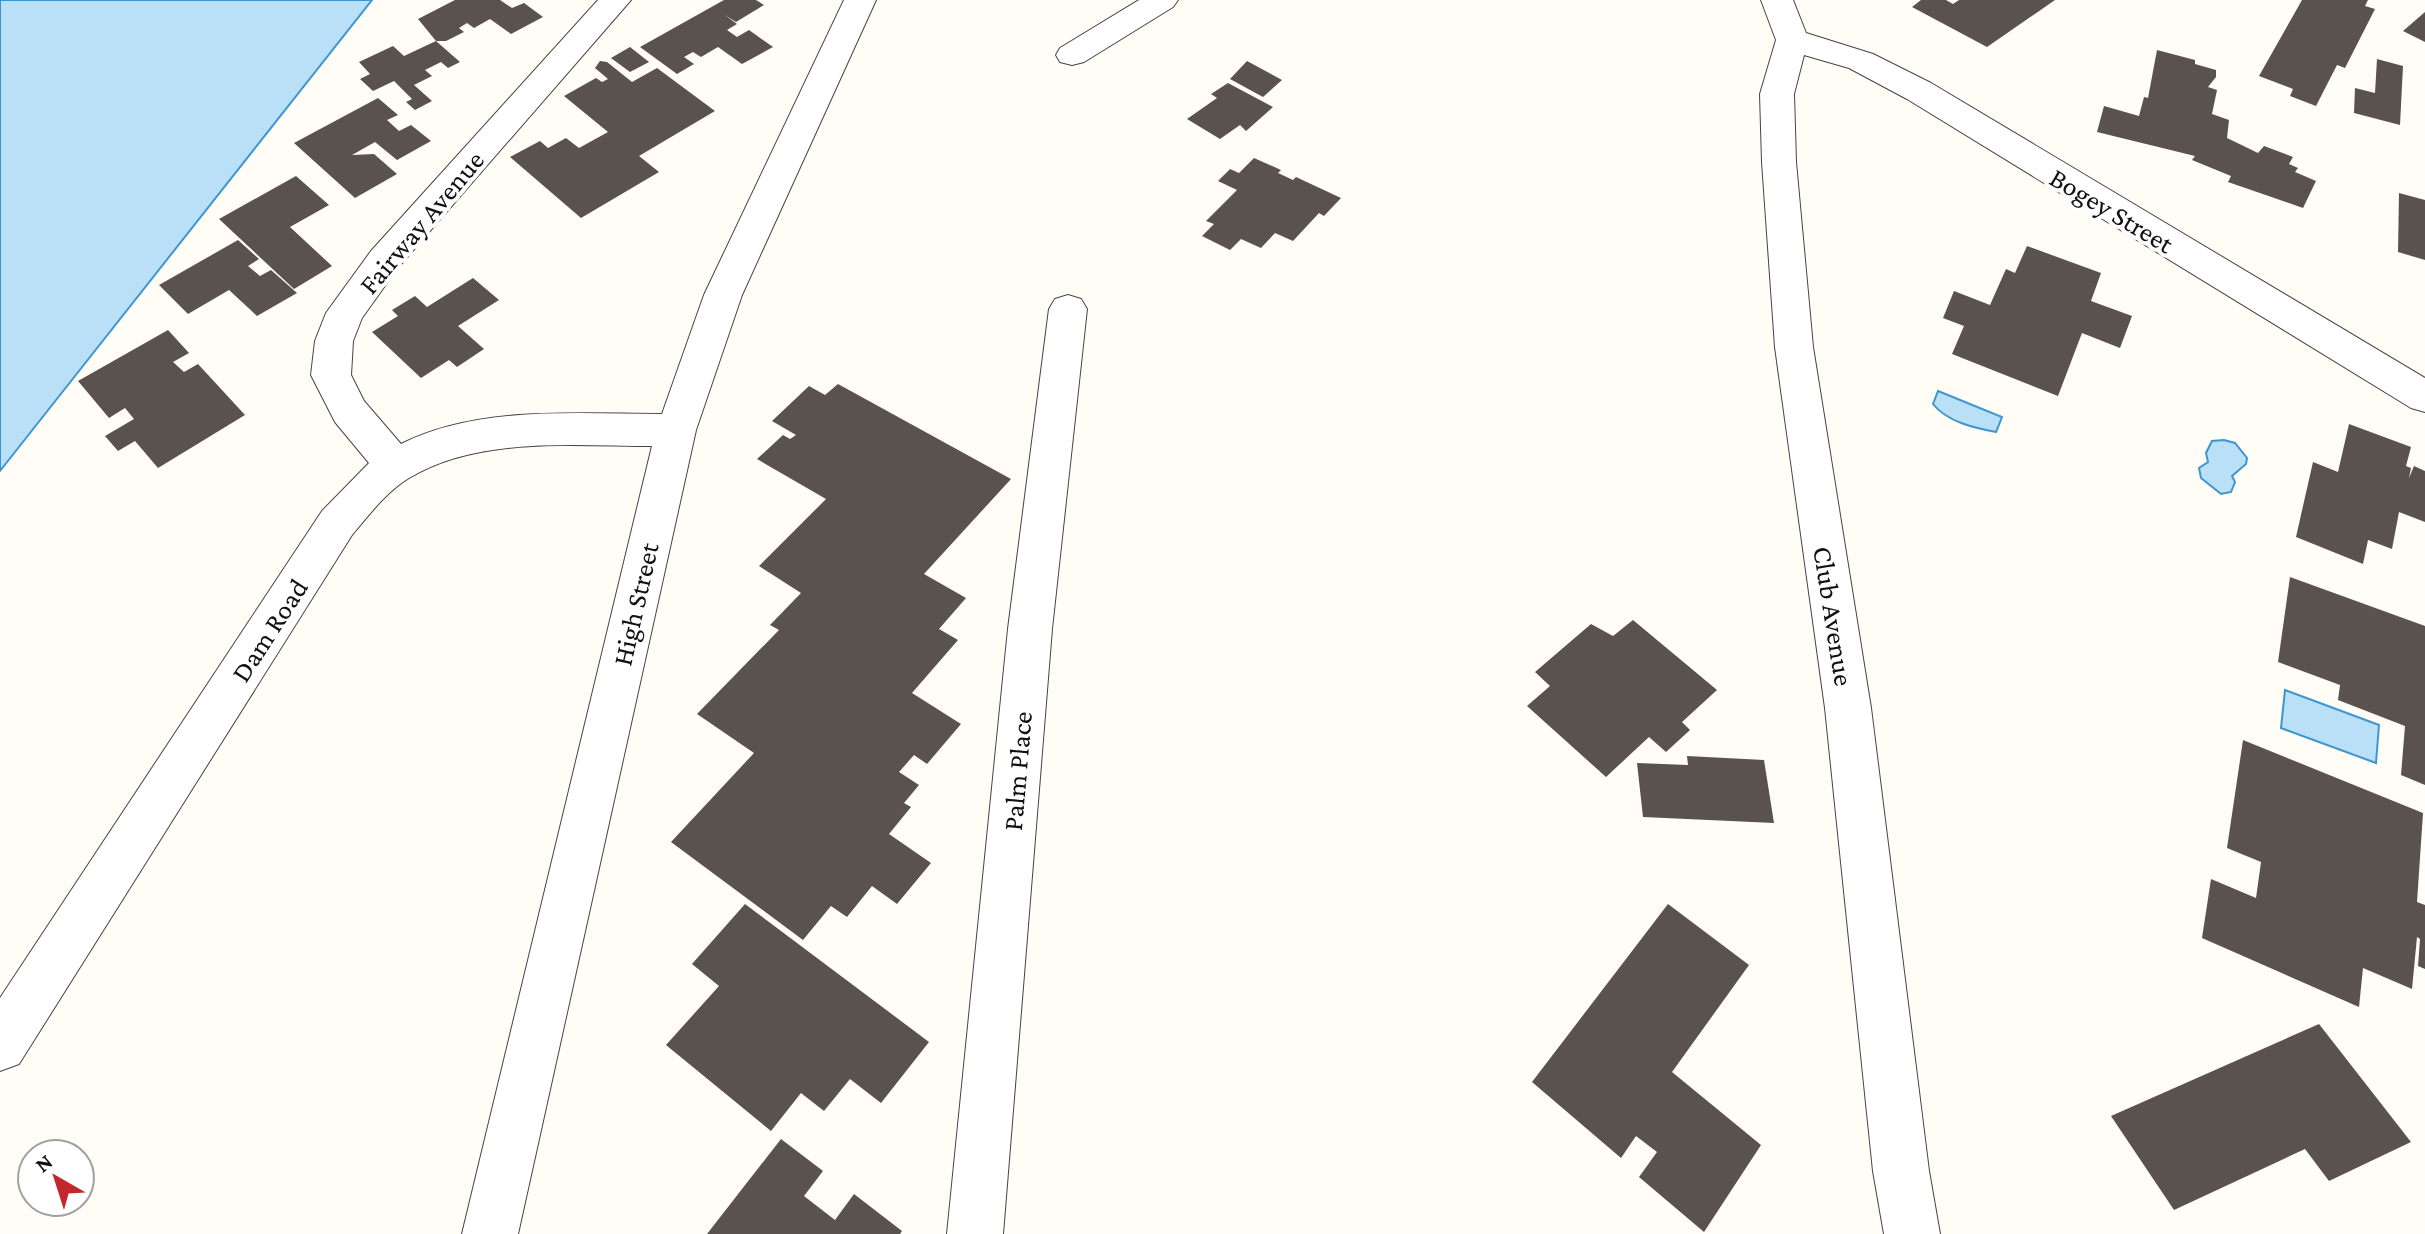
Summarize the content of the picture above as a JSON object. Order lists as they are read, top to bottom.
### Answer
{
  "streets": {
    "street": [
      "Bogey Street",
      "Fairway Avenue",
      "High Street",
      "Club Avenue",
      "Dam Road",
      "Palm Place"
    ]
  },
  "crossings": [
    ["Bogey Street", "Club Avenue"],
    ["Fairway Avenue", "Dam Road"],
    ["High Street", "Dam Road"]
  ],
  "north": "top left"
}
